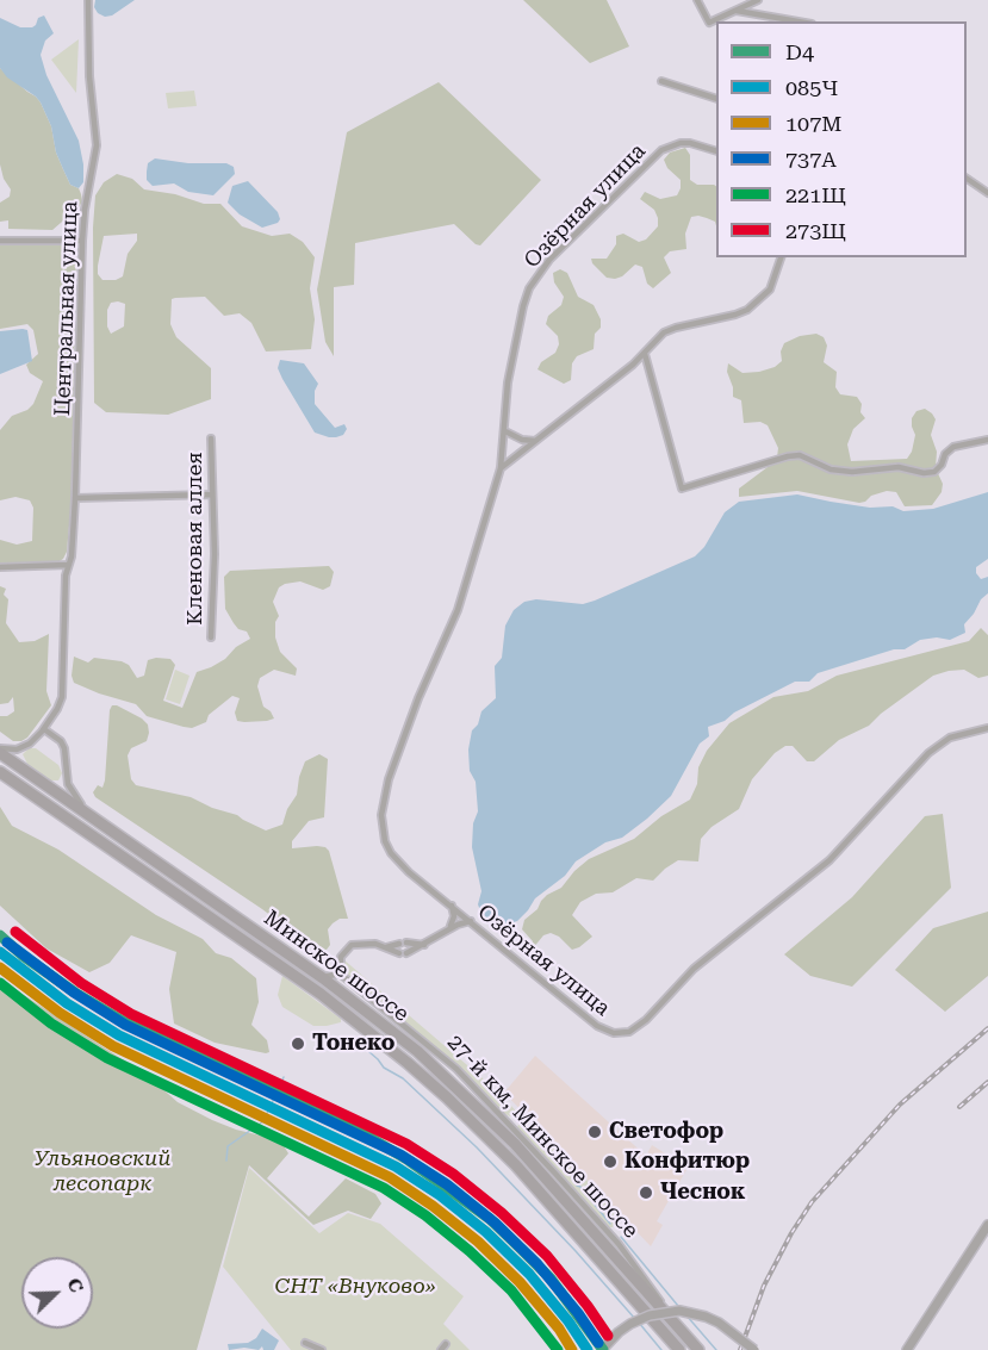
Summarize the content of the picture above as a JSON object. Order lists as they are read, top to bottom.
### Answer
{
  "streets": {
    "highway": ["Минское шоссе", "27-й км, Минское шоссе"],
    "street": ["Озёрная улица", "Центральная улица", "Кленовая аллея"]
  },
  "crossings": [
    ["Минское шоссе", "27-й км, Минское шоссе"]
  ],
  "parks": ["Ульяновский лесопарк", "СНТ «Внуково»"],
  "places": [
    "Тонеко",
    "Светофор",
    "Конфитюр",
    "Чеснок"
  ],
  "lines": [
    "transit line 273Щ",
    "transit line D4",
    "transit line 737А",
    "transit line 085Ч",
    "transit line 107М",
    "transit line 221Щ"
  ],
  "legend": [
    "D4",
    "085Ч",
    "107М",
    "737А",
    "221Щ",
    "273Щ"
  ],
  "north": "top right"
}
